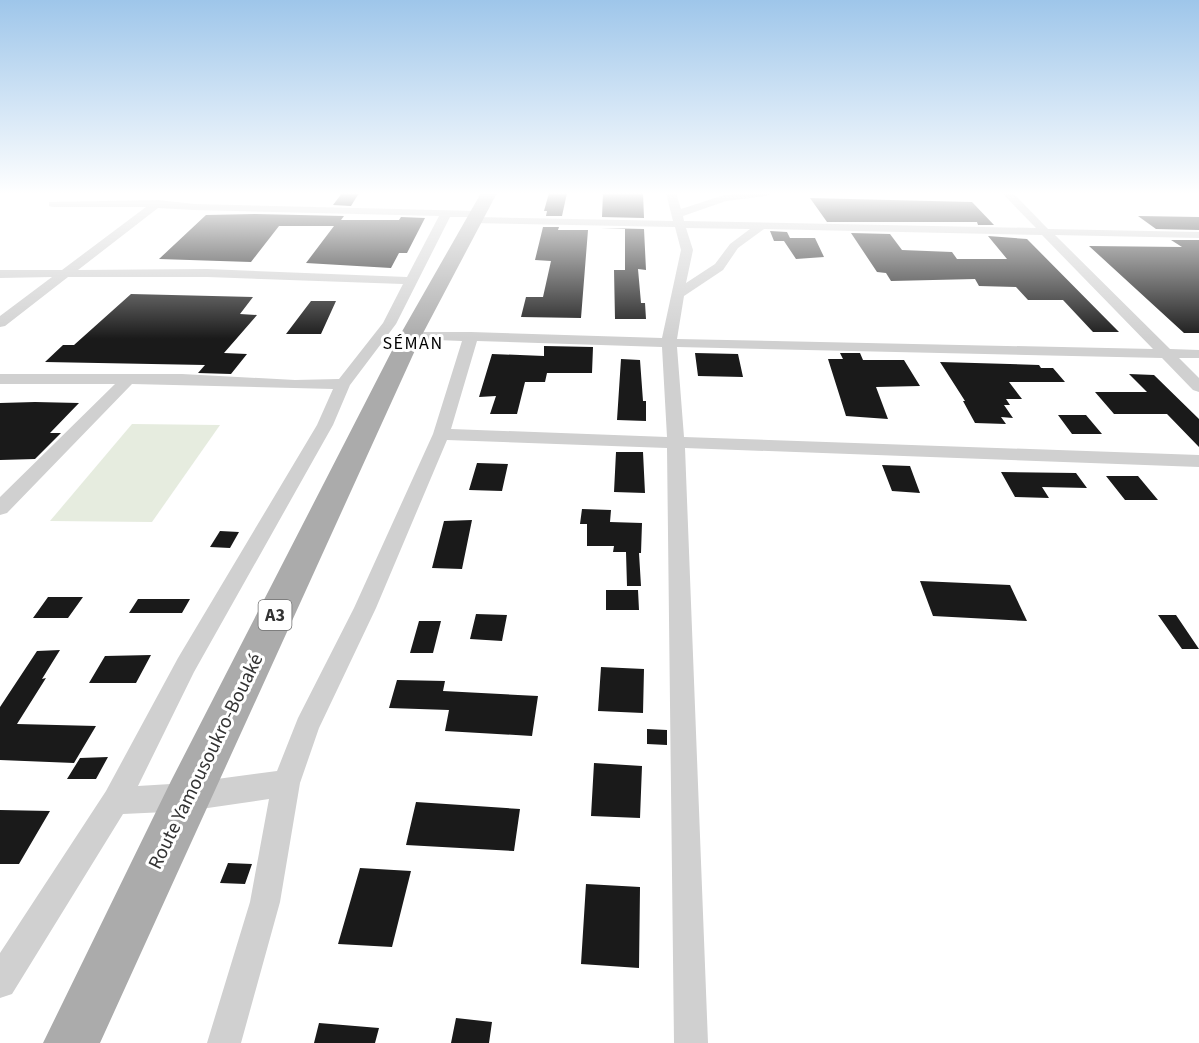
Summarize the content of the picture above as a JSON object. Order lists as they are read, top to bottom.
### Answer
{
  "streets": {
    "main road": ["A3", "Route Yamousoukro-Bouaké"]
  },
  "districts": ["SÉMAN"]
}
